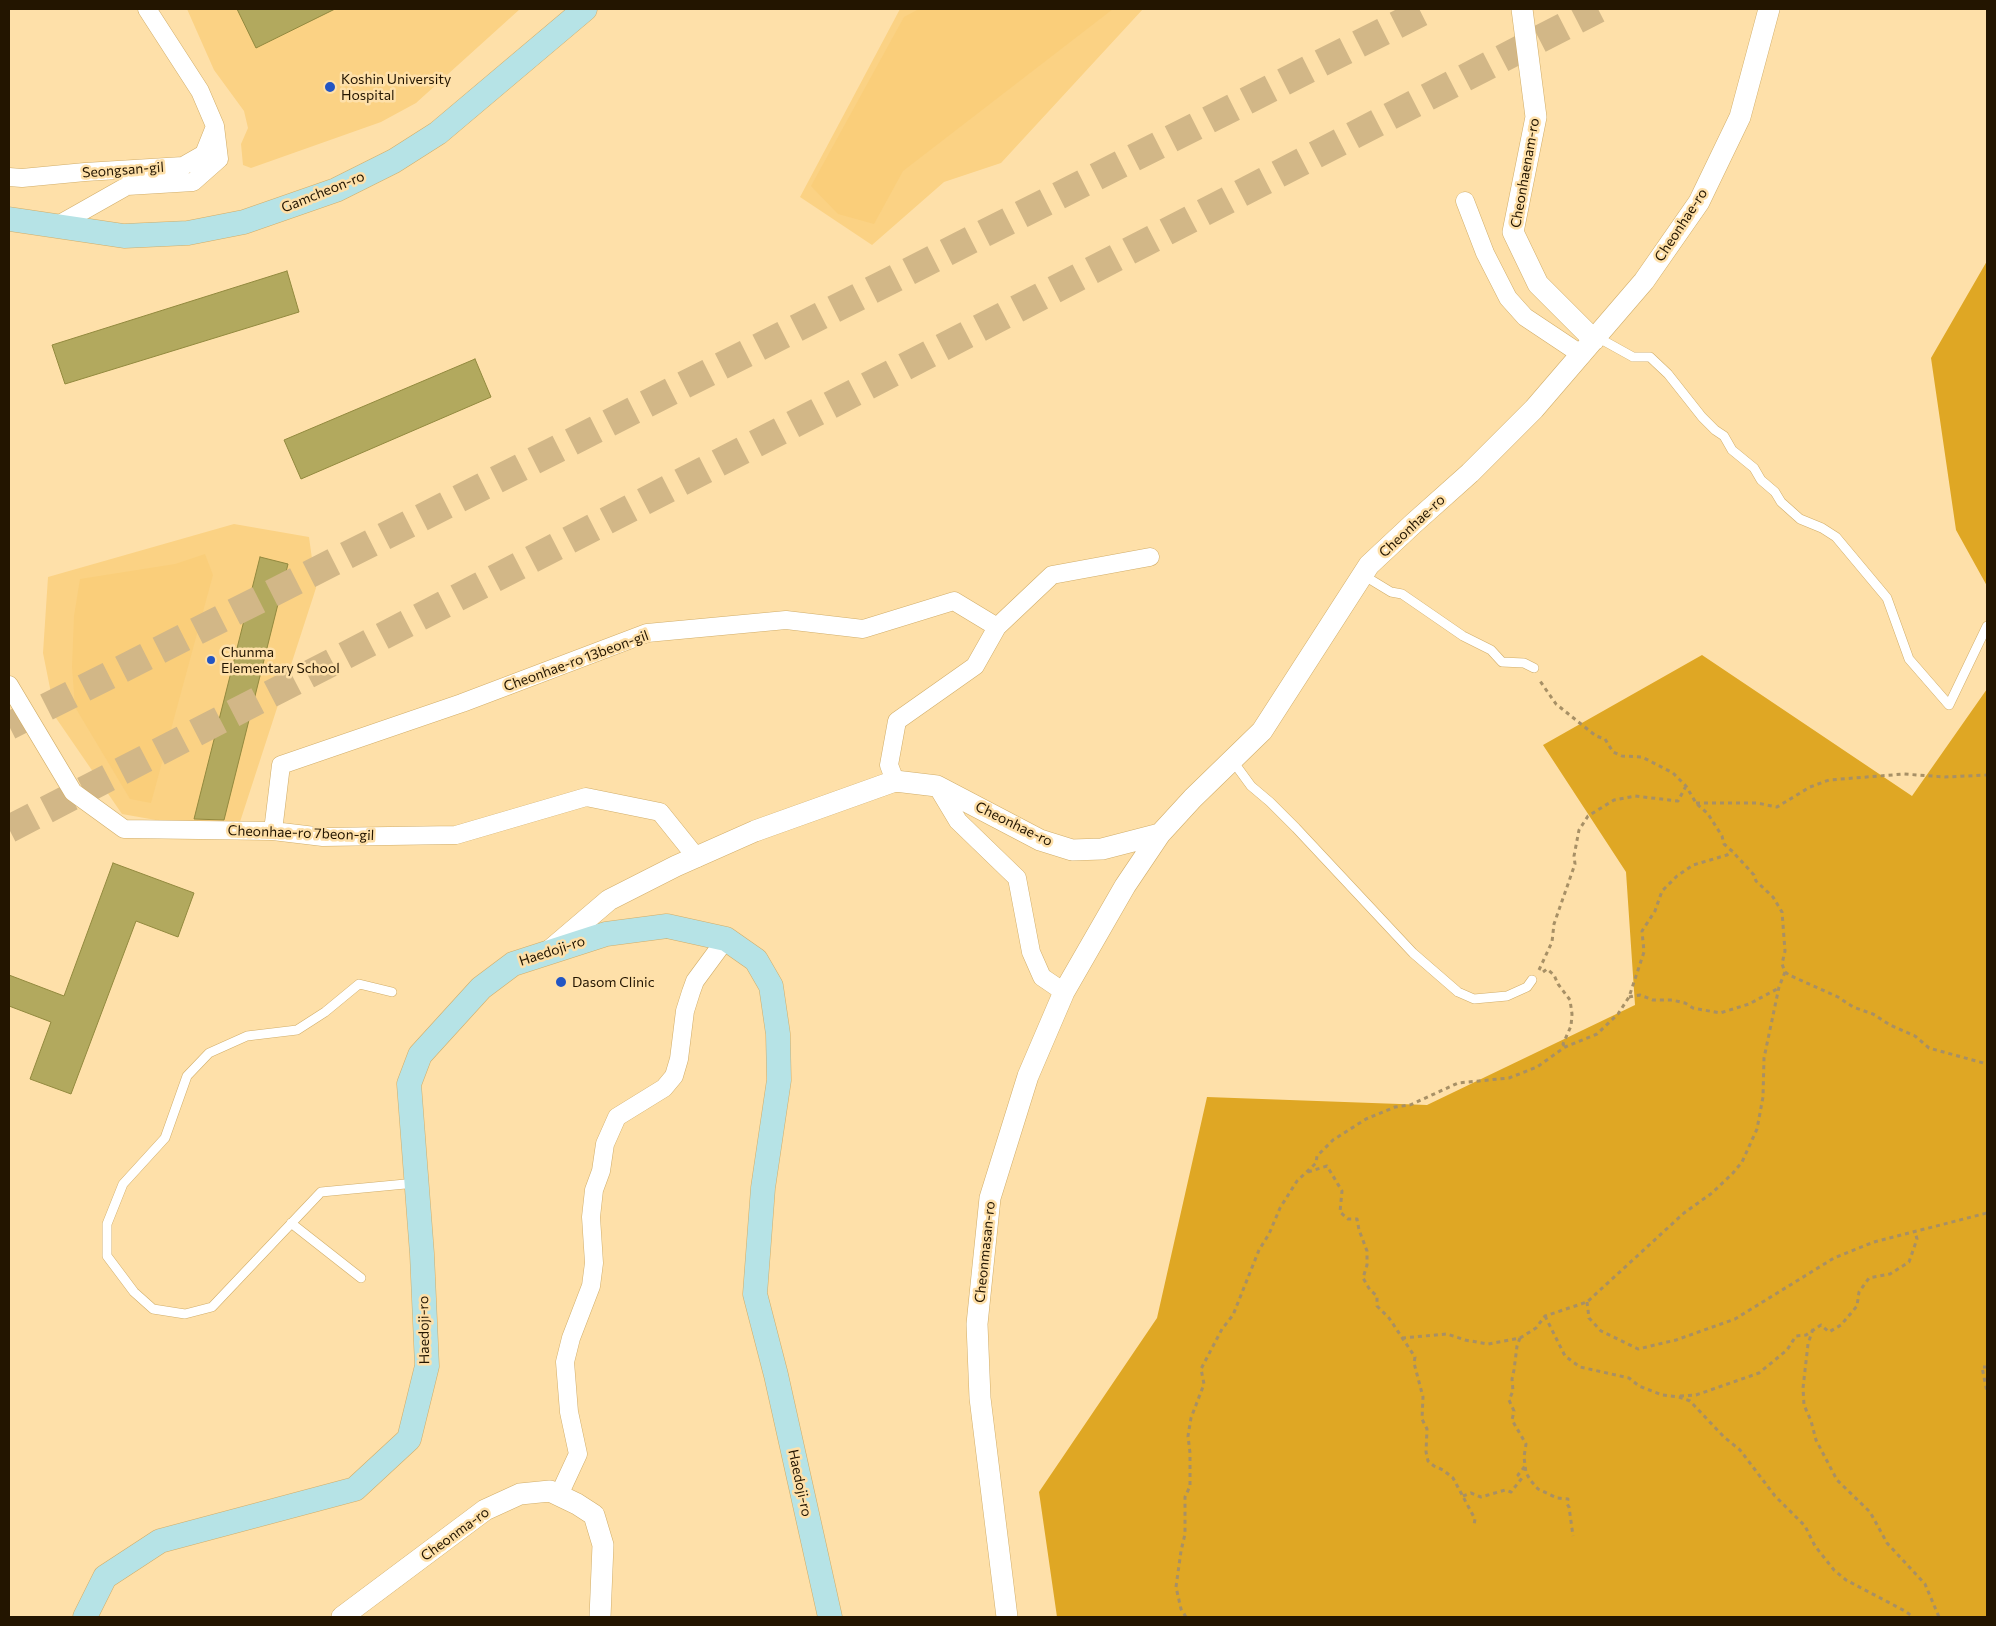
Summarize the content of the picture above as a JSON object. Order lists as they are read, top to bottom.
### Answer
{
  "streets": {
    "main road": ["Gamcheon-ro", "Haedoji-ro"],
    "street": [
      "Seongsan-gil",
      "Cheonhaenam-ro",
      "Cheonhae-ro",
      "Cheonhae-ro 13beon-gil",
      "Cheonhae-ro 7beon-gil",
      "Cheonmasan-ro",
      "Cheonma-ro"
    ]
  },
  "crossings": [
    ["Seongsan-gil", "Gamcheon-ro"],
    ["Cheonhaenam-ro", "Cheonhae-ro"],
    ["Cheonhae-ro", "Cheonhae-ro 7beon-gil"],
    ["Cheonhae-ro", "Haedoji-ro"],
    ["Cheonhae-ro", "Cheonmasan-ro"],
    ["Cheonhae-ro 13beon-gil", "Cheonhae-ro 7beon-gil"]
  ],
  "places": ["Koshin University Hospital", "Chunma Elementary School", "Dasom Clinic"]
}
